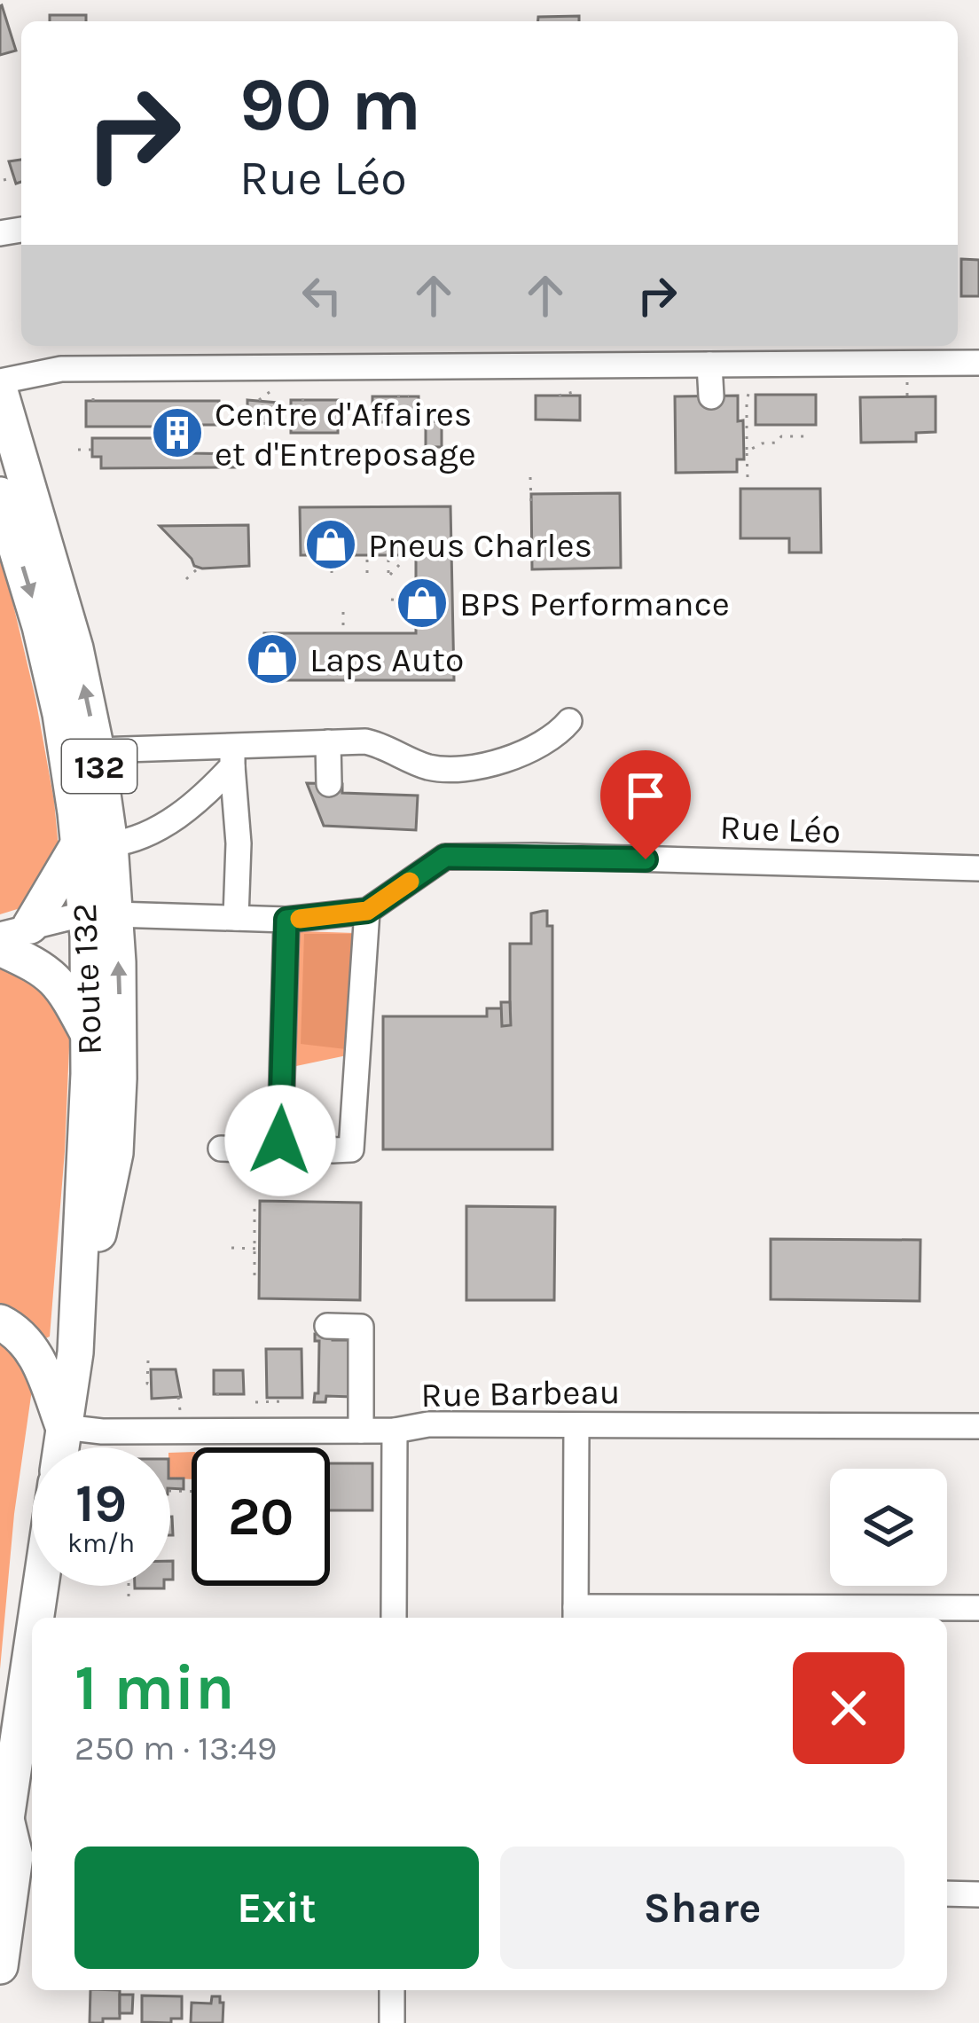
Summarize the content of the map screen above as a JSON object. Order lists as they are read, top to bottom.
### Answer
{
  "streets": {
    "highway": ["132", "Route 132"],
    "street": ["Rue Léo", "Rue Barbeau"]
  },
  "crossings": [
    ["Rue Léo", "Route 132"],
    ["Route 132", "Rue Barbeau"]
  ],
  "places": {
    "building": ["Centre d'Affaires et d'Entreposage"],
    "shop": ["Pneus Charles", "BPS Performance", "Laps Auto"]
  },
  "page": {
    "turn": ["90 m", "Rue Léo"],
    "speed": "19 km/h",
    "limit": "20",
    "heading": ["1 min", "250 m · 13:49"],
    "buttons": ["Exit", "Share"]
  }
}
